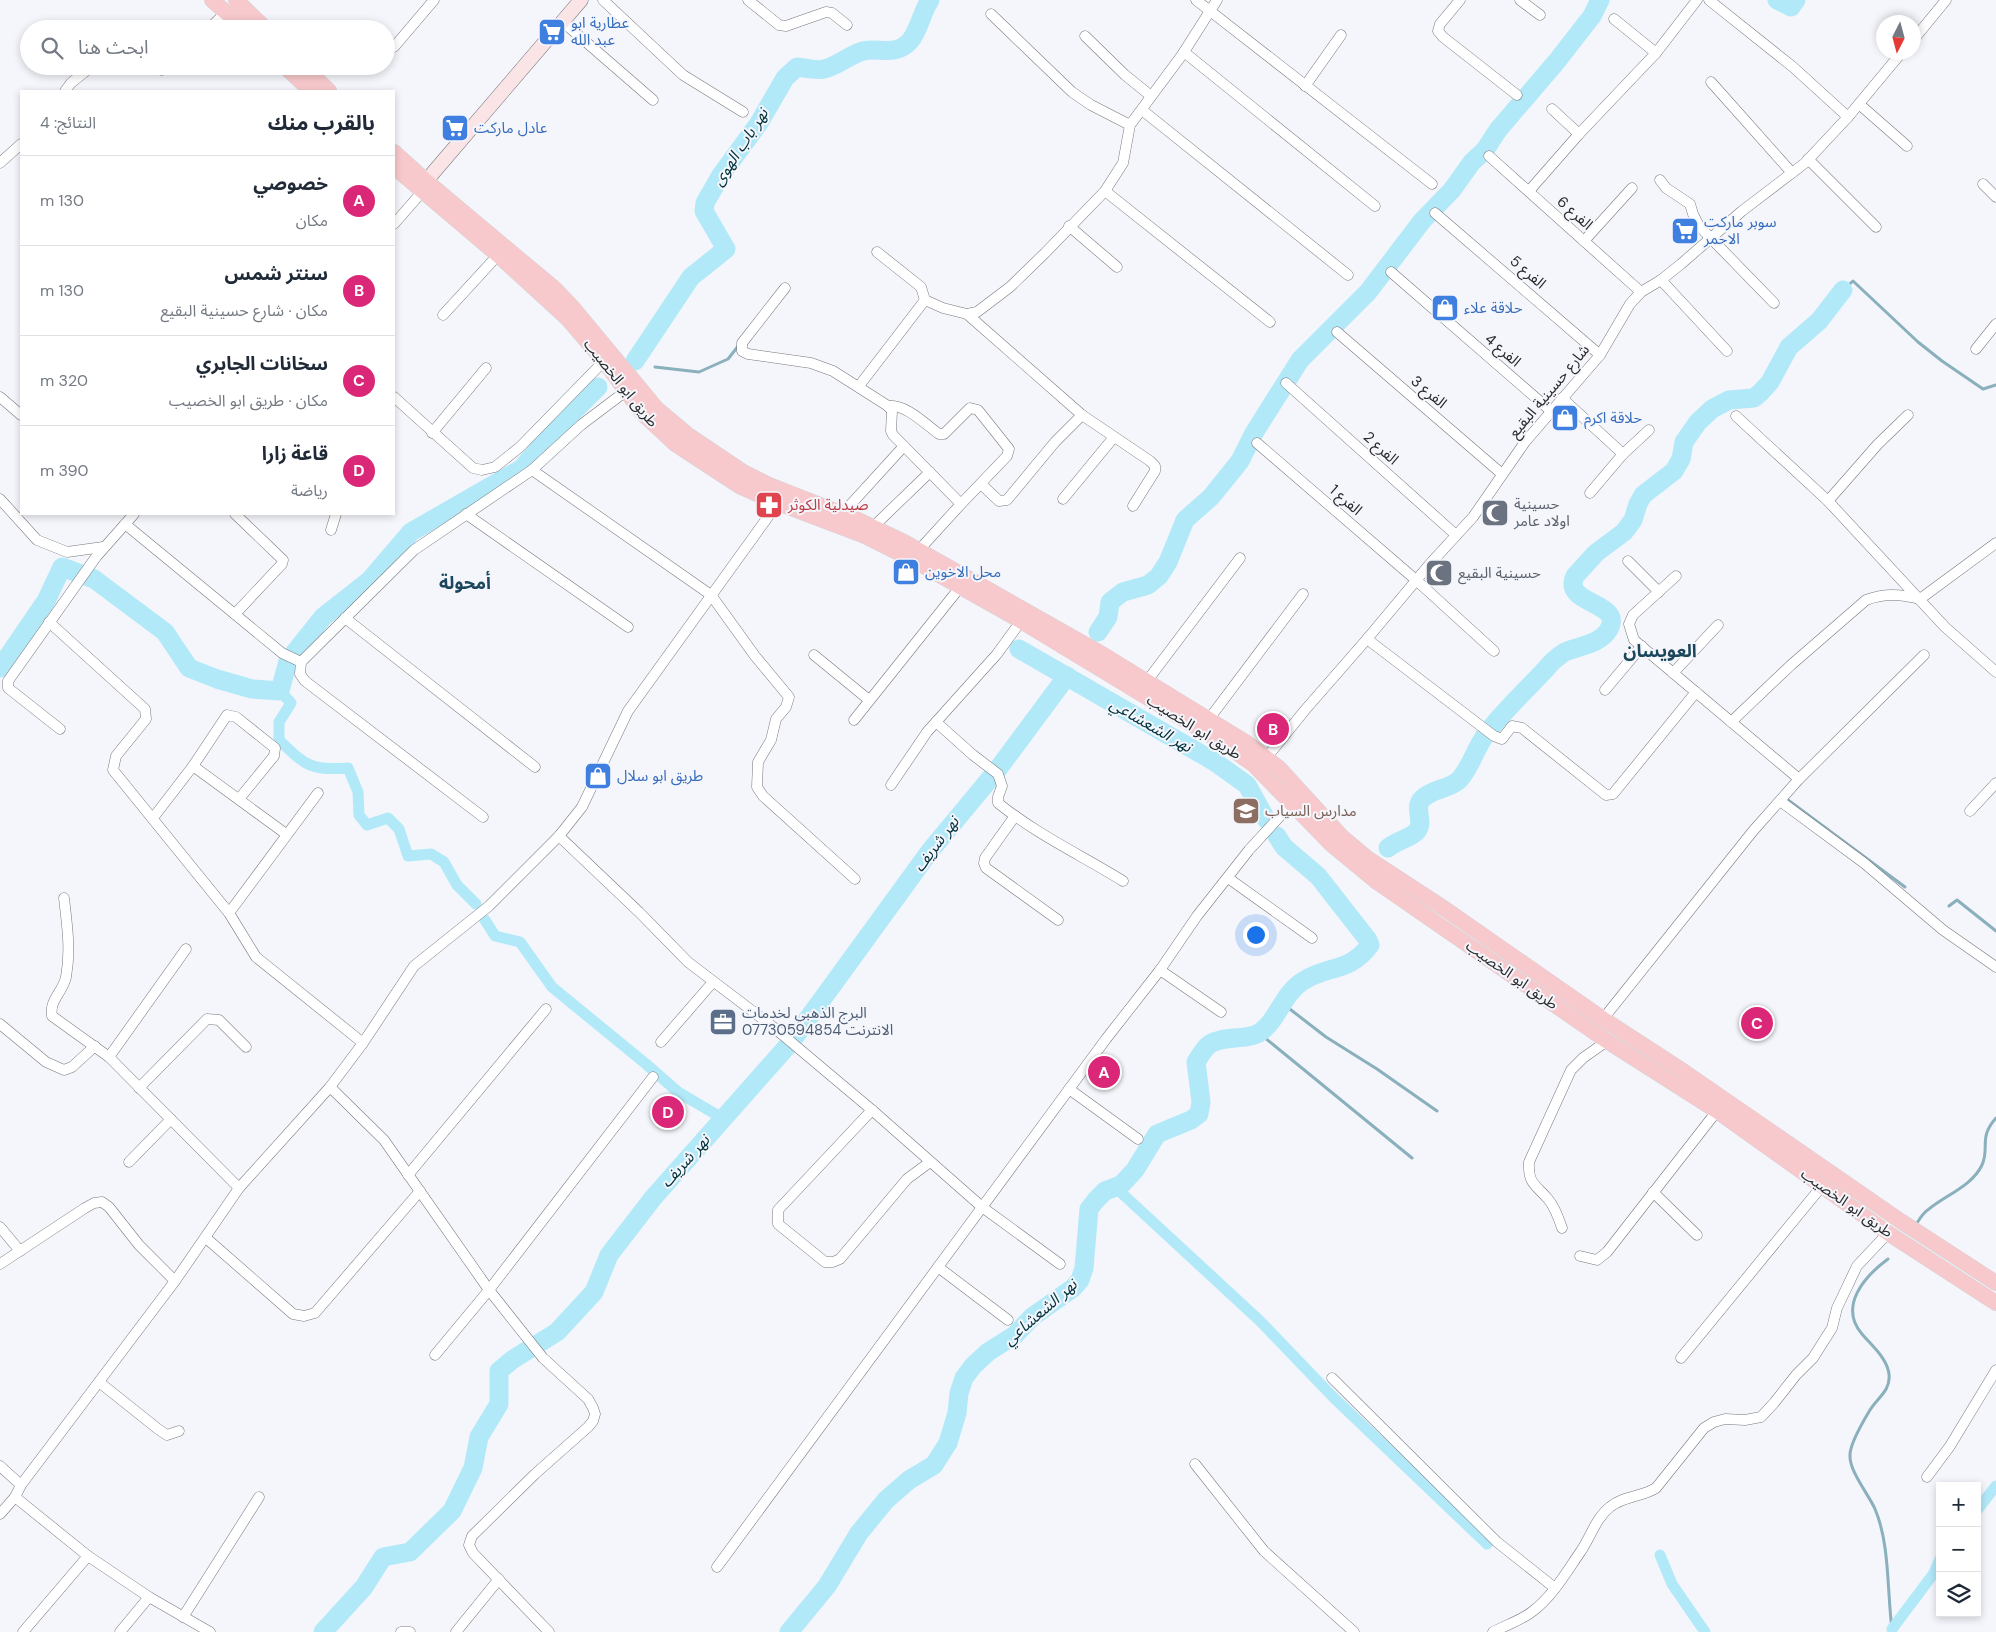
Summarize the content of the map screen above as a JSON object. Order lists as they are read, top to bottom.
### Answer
{
  "streets": {
    "main road": ["طريق ابو الخصيب"],
    "street": [
      "الفرع 6",
      "الفرع 5",
      "الفرع 4",
      "شارع حسينية البقيع",
      "الفرع 3",
      "الفرع 2",
      "الفرع 1"
    ]
  },
  "crossings": [
    ["الفرع 6", "شارع حسينية البقيع"],
    ["الفرع 5", "شارع حسينية البقيع"],
    ["الفرع 4", "شارع حسينية البقيع"],
    ["طريق ابو الخصيب", "شارع حسينية البقيع"],
    ["شارع حسينية البقيع", "الفرع 3"],
    ["شارع حسينية البقيع", "الفرع 2"],
    ["شارع حسينية البقيع", "الفرع 1"]
  ],
  "districts": ["أمحولة", "العويسان"],
  "water": ["نهر باب الهوى", "نهر الشعشاعي", "نهر شريف"],
  "places": {
    "supermarket": ["عطارية ابو عبد الله", "عادل ماركت", "سوبر ماركت الاحمر"],
    "shop": [
      "حلاقة علاء",
      "حلاقة اكرم",
      "محل الاخوين",
      "طريق ابو سلال"
    ],
    "pharmacy": ["صيدلية الكوثر"],
    "mosque": ["حسينية اولاد عامر", "حسينية البقيع"],
    "school or university": ["مدارس السياب"],
    "office": ["البرج الذهبي لخدمات الانترنت 07730594854"]
  },
  "north": "bottom",
  "page": {
    "search": "ابحث هنا",
    "heading": ["بالقرب منك", "النتائج: 4"],
    "list": [
      {
        "mark": "A",
        "name": "خصوصي",
        "note": "مكان",
        "value": "130 m"
      },
      {
        "mark": "B",
        "name": "سنتر شمس",
        "note": "مكان · شارع حسينية البقيع",
        "value": "130 m"
      },
      {
        "mark": "C",
        "name": "سخانات الجابري",
        "note": "مكان · طريق ابو الخصيب",
        "value": "320 m"
      },
      {
        "mark": "D",
        "name": "قاعة زارا",
        "note": "رياضة",
        "value": "390 m"
      }
    ],
    "pins": [
      "B",
      "C",
      "A",
      "D"
    ],
    "map_buttons": ["+", "−"]
  }
}
